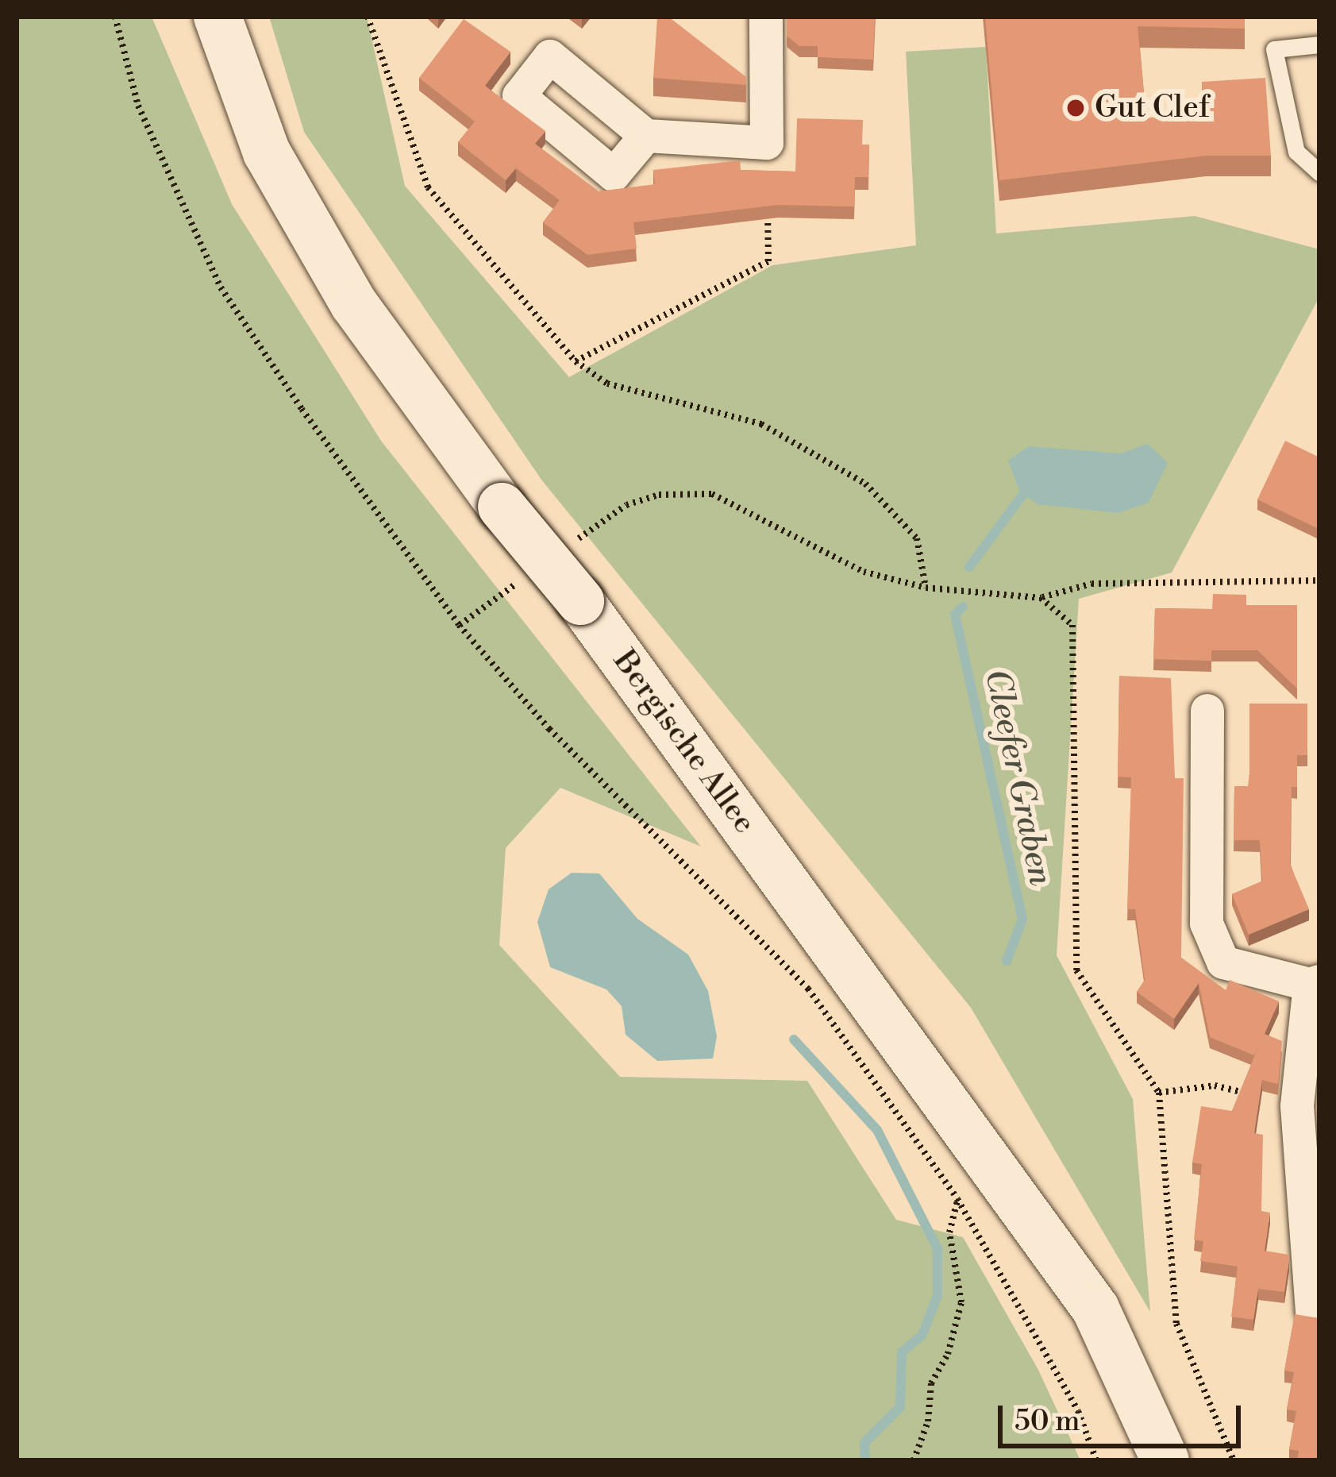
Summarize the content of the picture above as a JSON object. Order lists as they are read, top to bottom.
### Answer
{
  "streets": {
    "main road": ["Bergische Allee"]
  },
  "water": ["Cleefer Graben"],
  "places": ["Gut Clef"],
  "scale_bar": "50 m"
}
